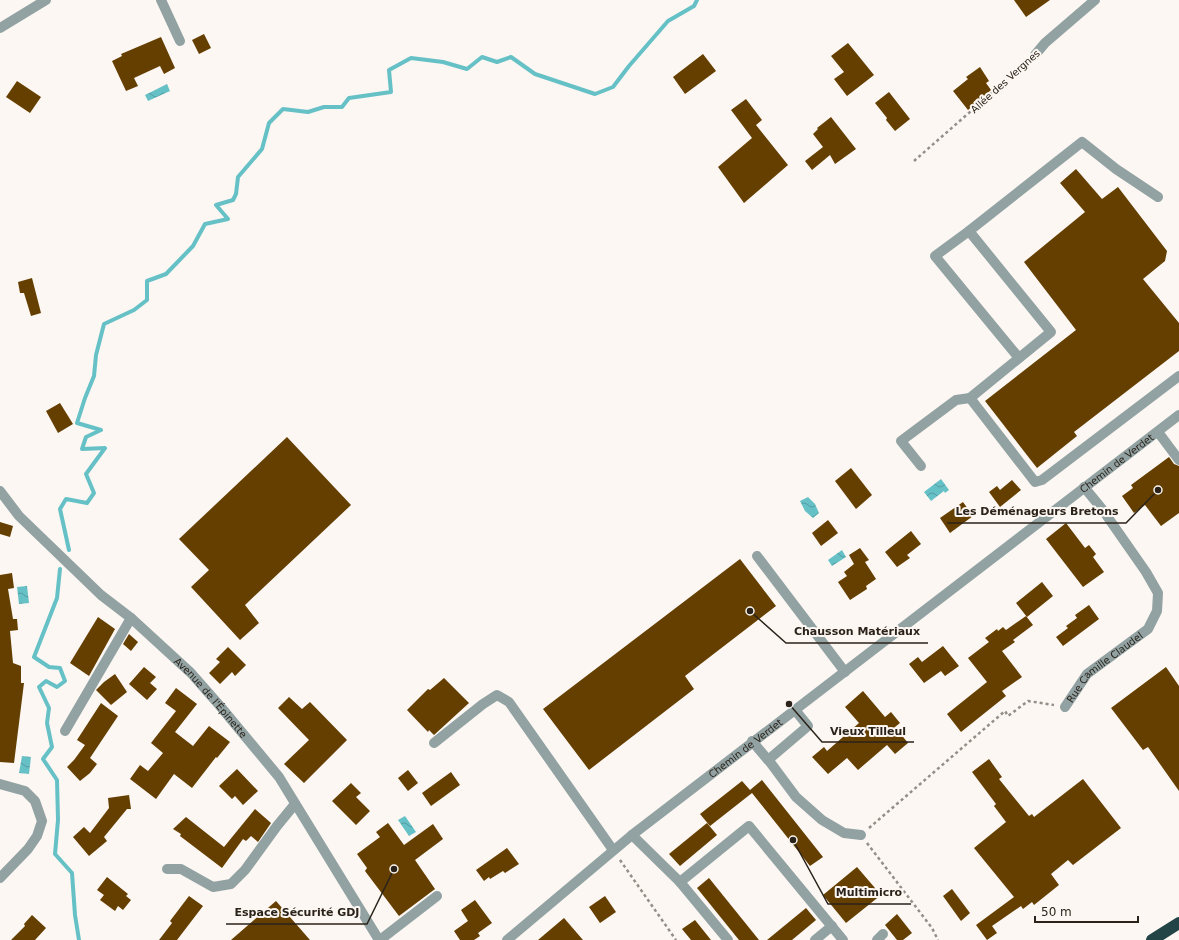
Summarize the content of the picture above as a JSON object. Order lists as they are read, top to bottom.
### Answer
{
  "streets": {
    "street": [
      "Allée des Vergnes",
      "Chemin de Verdet",
      "Rue Camille Claudel",
      "Avenue de l'Épinette"
    ]
  },
  "crossings": [
    ["Chemin de Verdet", "Rue Camille Claudel"]
  ],
  "places": [
    "Les Déménageurs Bretons",
    "Chausson Matériaux",
    "Vieux Tilleul",
    "Multimicro",
    "Espace Sécurité GDJ"
  ],
  "scale_bar": "50 m"
}
